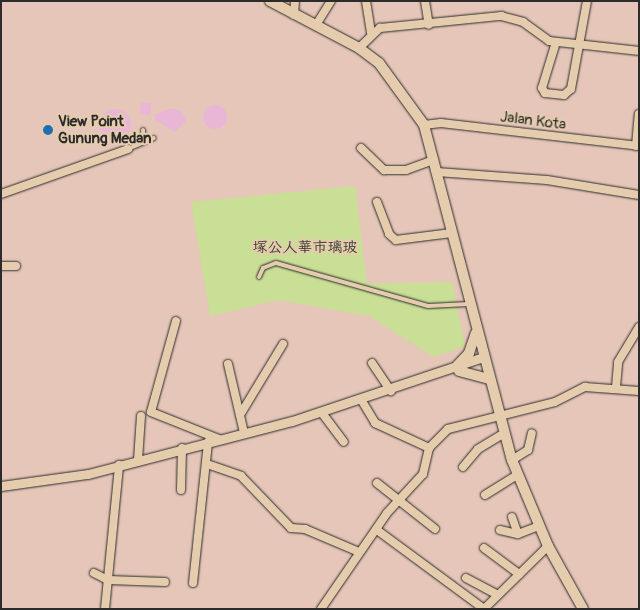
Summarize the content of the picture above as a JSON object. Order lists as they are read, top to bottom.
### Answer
{
  "streets": {
    "street": ["Jalan Kota"]
  },
  "parks": ["塚公人華市璃玻"],
  "places": ["View Point Gunung Medan"]
}
